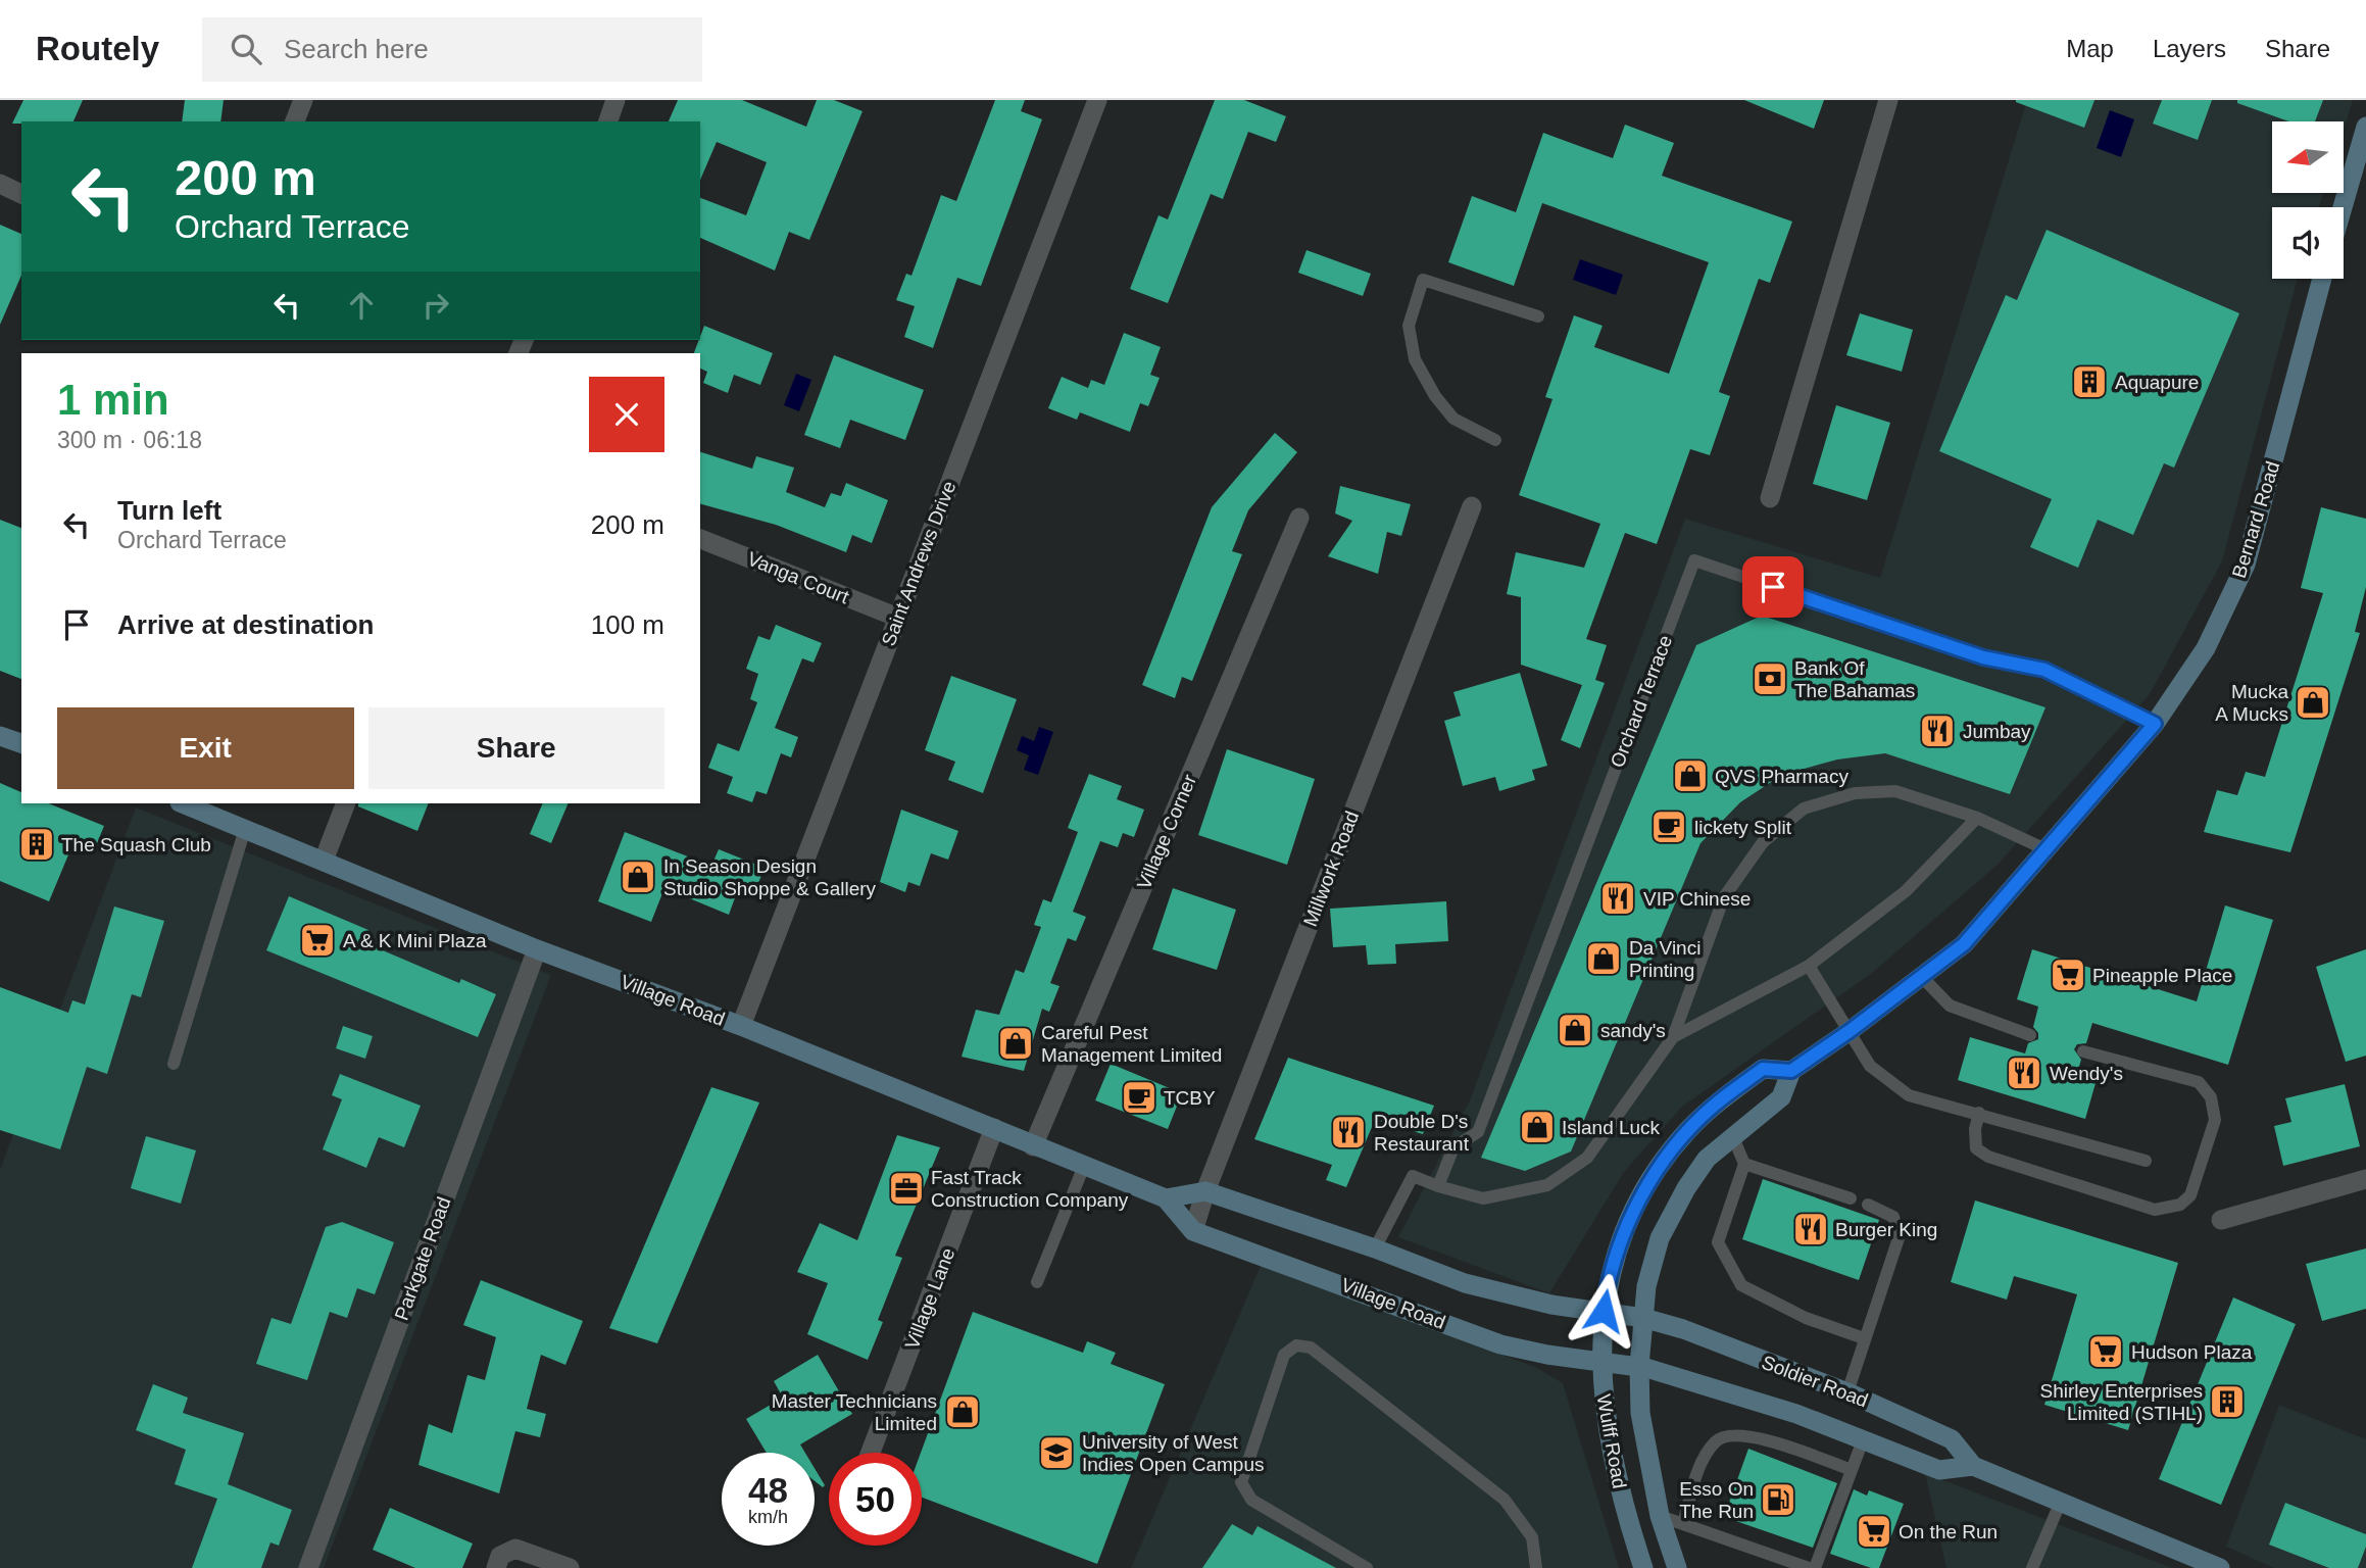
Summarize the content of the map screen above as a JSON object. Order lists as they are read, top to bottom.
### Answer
{
  "streets": {
    "main road": [
      "Bernard Road",
      "Village Road",
      "Soldier Road",
      "Wulff Road"
    ],
    "street": [
      "Saint Andrews Drive",
      "Vanga Court",
      "Village Corner",
      "Millwork Road",
      "Parkgate Road",
      "Village Lane"
    ],
    "lane": ["Orchard Terrace"]
  },
  "crossings": [
    ["Bernard Road", "Orchard Terrace"],
    ["Bernard Road", "Soldier Road"],
    ["Bernard Road", "Wulff Road"],
    ["Saint Andrews Drive", "Vanga Court"],
    ["Saint Andrews Drive", "Village Road"],
    ["Village Corner", "Village Road"],
    ["Millwork Road", "Village Road"],
    ["Village Road", "Parkgate Road"],
    ["Village Road", "Village Lane"],
    ["Village Road", "Soldier Road"],
    ["Village Road", "Wulff Road"],
    ["Soldier Road", "Wulff Road"]
  ],
  "places": {
    "building": ["Aquapure", "The Squash Club", "Shirley Enterprises Limited (STIHL)"],
    "bank": ["Bank Of The Bahamas"],
    "shop": [
      "Mucka A Mucks",
      "QVS Pharmacy",
      "In Season Design Studio Shoppe & Gallery",
      "Da Vinci Printing",
      "sandy's",
      "Careful Pest Management Limited",
      "Island Luck",
      "Master Technicians Limited"
    ],
    "restaurant": [
      "Jumbay",
      "VIP Chinese",
      "Wendy's",
      "Double D's Restaurant",
      "Burger King"
    ],
    "cafe": ["lickety Split", "TCBY"],
    "supermarket": [
      "A & K Mini Plaza",
      "Pineapple Place",
      "Hudson Plaza",
      "On the Run"
    ],
    "office": ["Fast Track Construction Company"],
    "school or university": ["University of West Indies Open Campus"],
    "fuel station": ["Esso On The Run"]
  },
  "north": "left",
  "page": {
    "header": "Routely",
    "search": "Search here",
    "nav": ["Map", "Layers", "Share"],
    "turn": ["200 m", "Orchard Terrace"],
    "heading": ["1 min", "300 m · 06:18"],
    "list": [
      {
        "name": "Turn left",
        "note": "Orchard Terrace",
        "value": "200 m"
      },
      {
        "name": "Arrive at destination",
        "value": "100 m"
      }
    ],
    "buttons": ["Exit", "Share"],
    "speed": "48 km/h",
    "limit": "50"
  }
}
